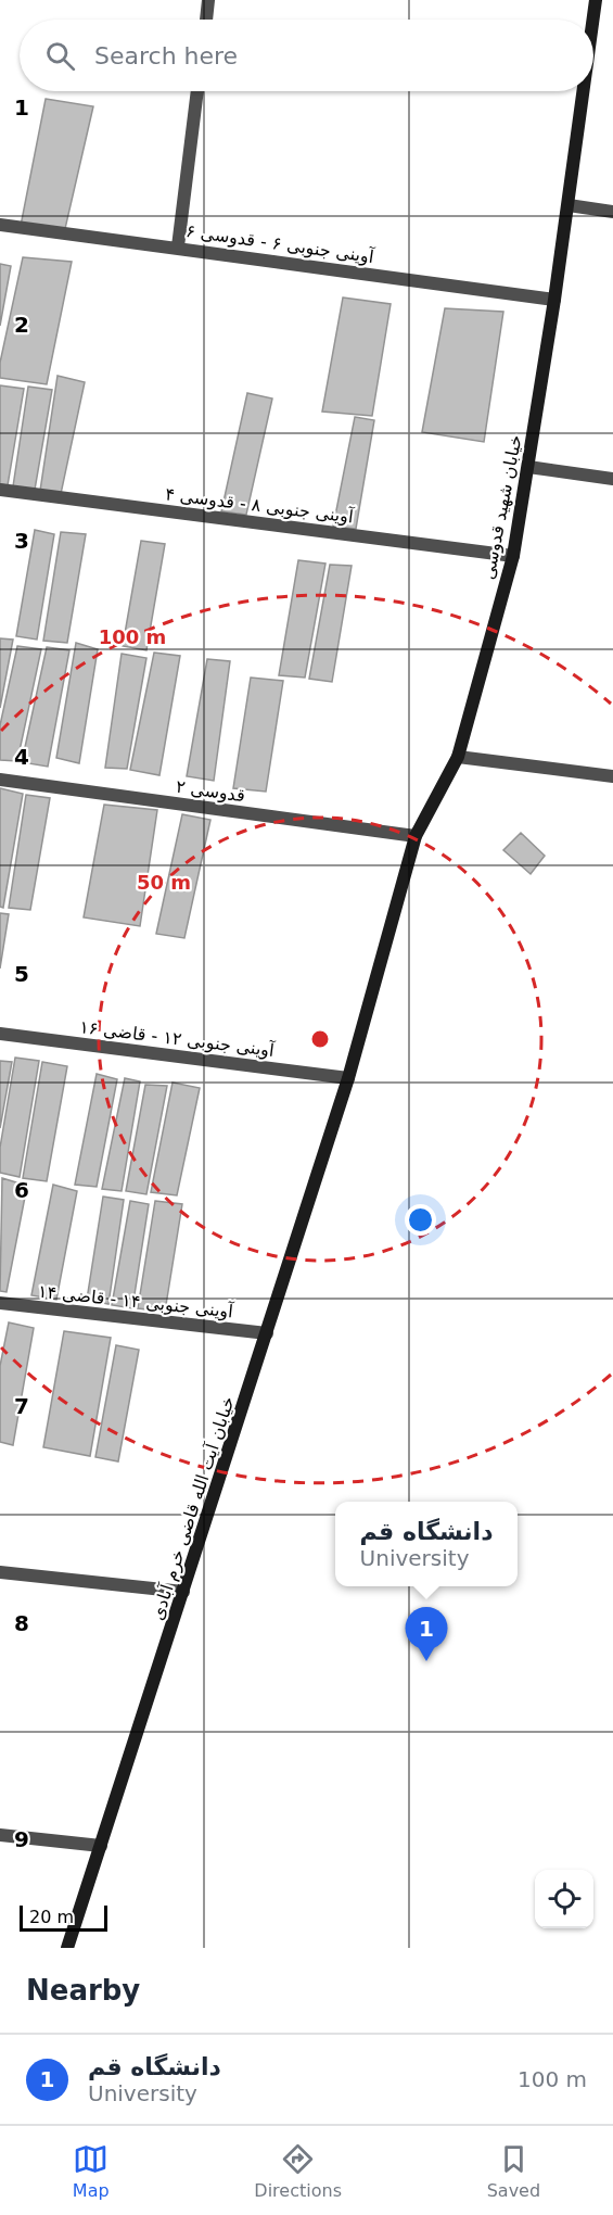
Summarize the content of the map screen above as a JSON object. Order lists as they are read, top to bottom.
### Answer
{
  "streets": {
    "main road": ["خیابان شهید قدوسی", "خیابان آیت الله قاضی خرم آبادی"],
    "street": [
      "آوینی جنوبی ۶ - قدوسی ۶",
      "آوینی جنوبی ۸ - قدوسی ۴",
      "قدوسی ۲",
      "آوینی جنوبی ۱۲ - قاضی ۱۶",
      "آوینی جنوبی ۱۴ - قاضی ۱۴"
    ]
  },
  "crossings": [
    ["آوینی جنوبی ۶ - قدوسی ۶", "خیابان شهید قدوسی"],
    ["آوینی جنوبی ۸ - قدوسی ۴", "خیابان شهید قدوسی"],
    ["خیابان شهید قدوسی", "قدوسی ۲"],
    ["خیابان شهید قدوسی", "آوینی جنوبی ۱۲ - قاضی ۱۶"],
    ["خیابان شهید قدوسی", "خیابان آیت الله قاضی خرم آبادی"],
    ["آوینی جنوبی ۱۲ - قاضی ۱۶", "خیابان آیت الله قاضی خرم آبادی"],
    ["آوینی جنوبی ۱۴ - قاضی ۱۴", "خیابان آیت الله قاضی خرم آبادی"]
  ],
  "scale_bar": "20 m",
  "page": {
    "search": "Search here",
    "popup": ["دانشگاه قم", "University"],
    "pins": "1",
    "scale": "20 m",
    "heading": "Nearby",
    "list": [
      {
        "mark": "1",
        "name": "دانشگاه قم",
        "note": "University",
        "value": "100 m"
      }
    ],
    "nav": ["Map", "Directions", "Saved"]
  },
  "grid": {
    "rows": [
      "1",
      "2",
      "3",
      "4",
      "5",
      "6",
      "7",
      "8",
      "9"
    ]
  },
  "rings": ["100 m", "50 m"]
}
